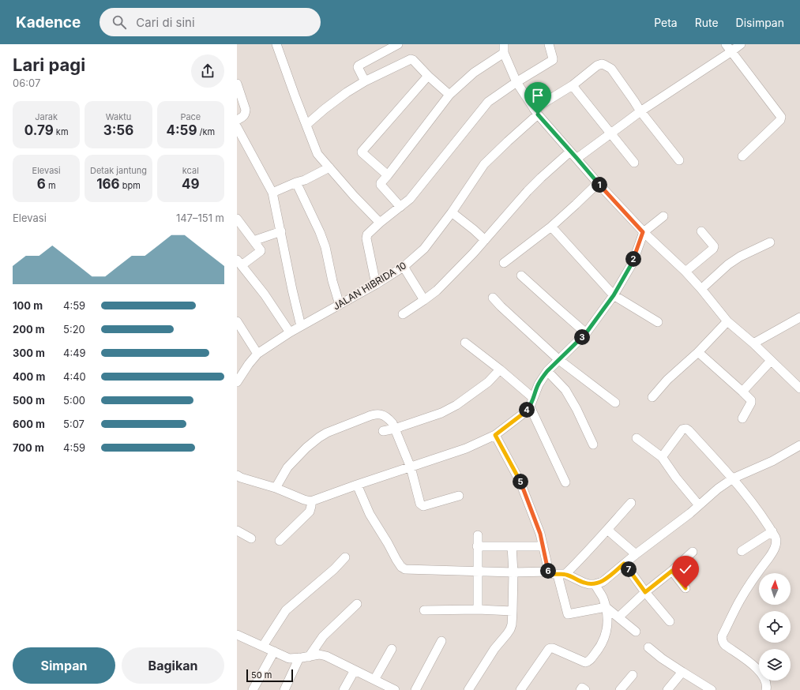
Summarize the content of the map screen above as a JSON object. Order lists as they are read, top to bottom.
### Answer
{
  "streets": {
    "street": ["JALAN HIBRIDA 10"]
  },
  "scale_bar": "50 m",
  "north": "top",
  "page": {
    "header": "Kadence",
    "search": "Cari di sini",
    "nav": ["Peta", "Rute", "Disimpan"],
    "heading": ["Lari pagi", "06:07"],
    "stats": [
      ["Jarak", "0.79 km"],
      ["Waktu", "3:56"],
      ["Pace", "4:59 /km"],
      ["Elevasi", "6 m"],
      ["Detak jantung", "166 bpm"],
      ["kcal", "49"]
    ],
    "pins": [
      "1",
      "2",
      "3",
      "4",
      "5",
      "7",
      "6"
    ],
    "chart": ["Elevasi", "147–151 m"],
    "list": [
      {
        "name": "100 m",
        "note": "4:59"
      },
      {
        "name": "200 m",
        "note": "5:20"
      },
      {
        "name": "300 m",
        "note": "4:49"
      },
      {
        "name": "400 m",
        "note": "4:40"
      },
      {
        "name": "500 m",
        "note": "5:00"
      },
      {
        "name": "600 m",
        "note": "5:07"
      },
      {
        "name": "700 m",
        "note": "4:59"
      }
    ],
    "buttons": ["Simpan", "Bagikan"],
    "scale": "50 m"
  }
}
